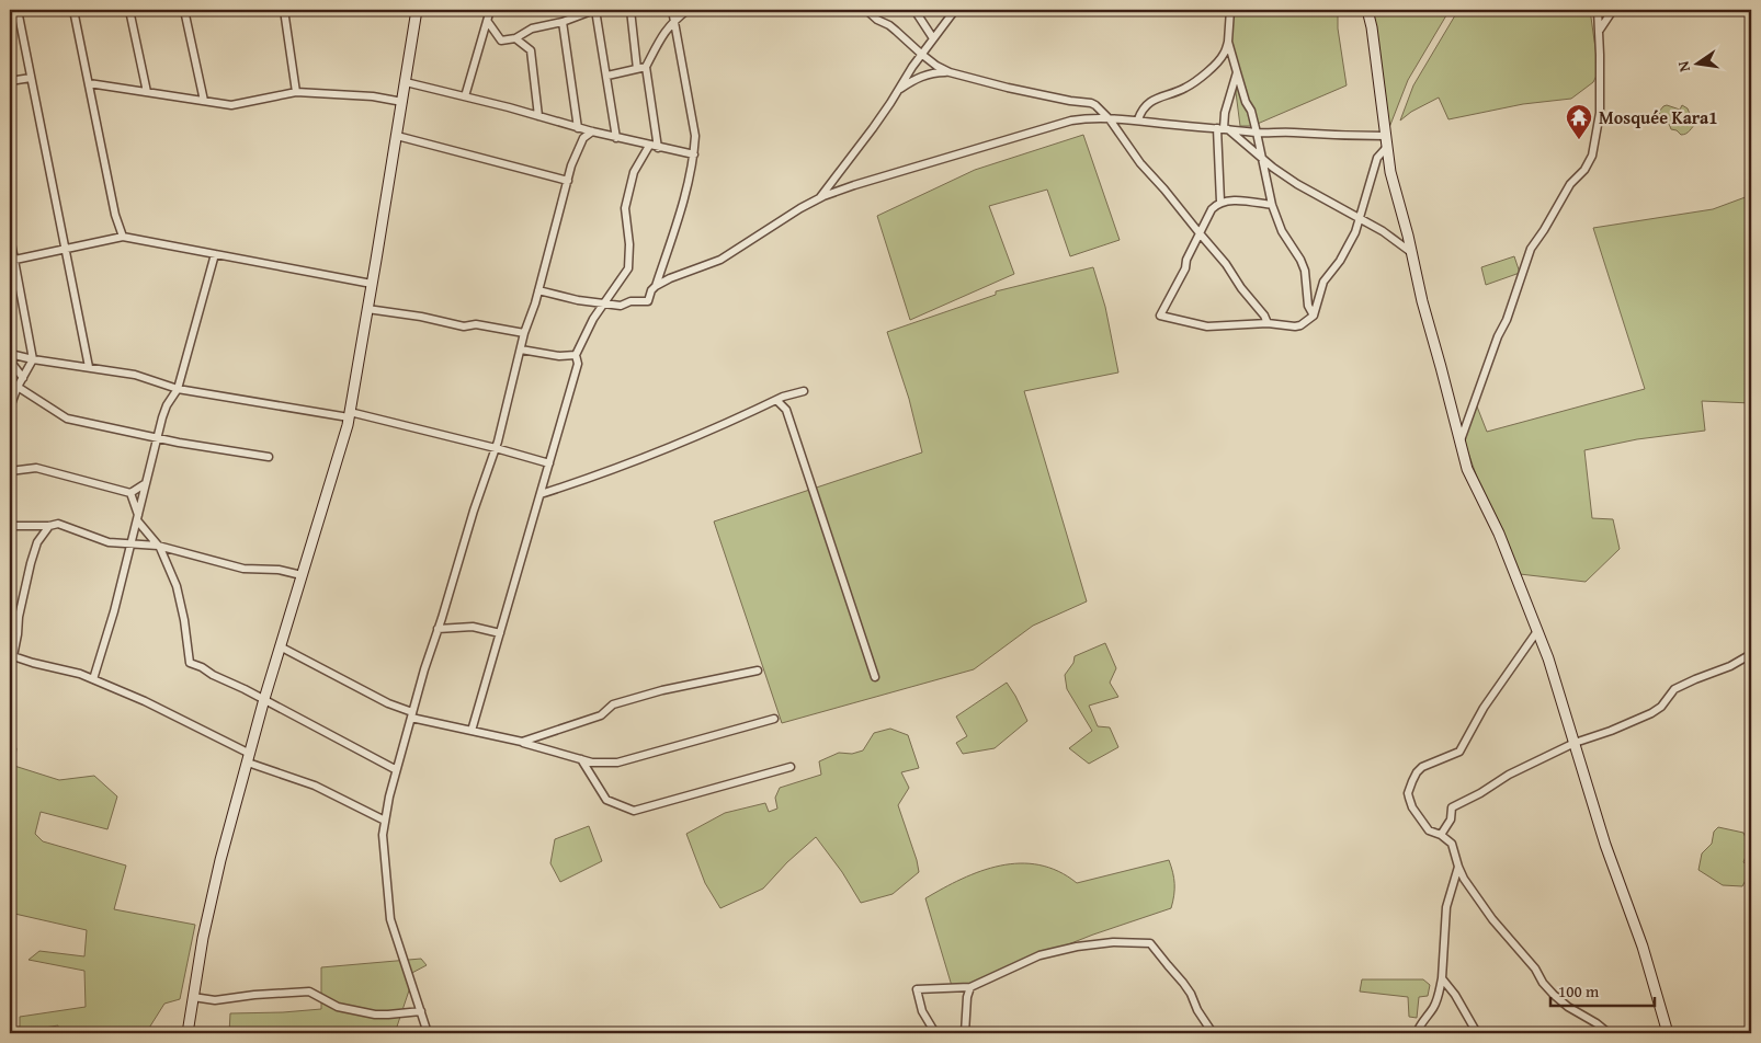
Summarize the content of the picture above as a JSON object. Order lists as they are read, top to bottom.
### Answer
{
  "places": {
    "temple": ["Mosquée Kara1"]
  },
  "scale_bar": "100 m",
  "north": "left"
}
